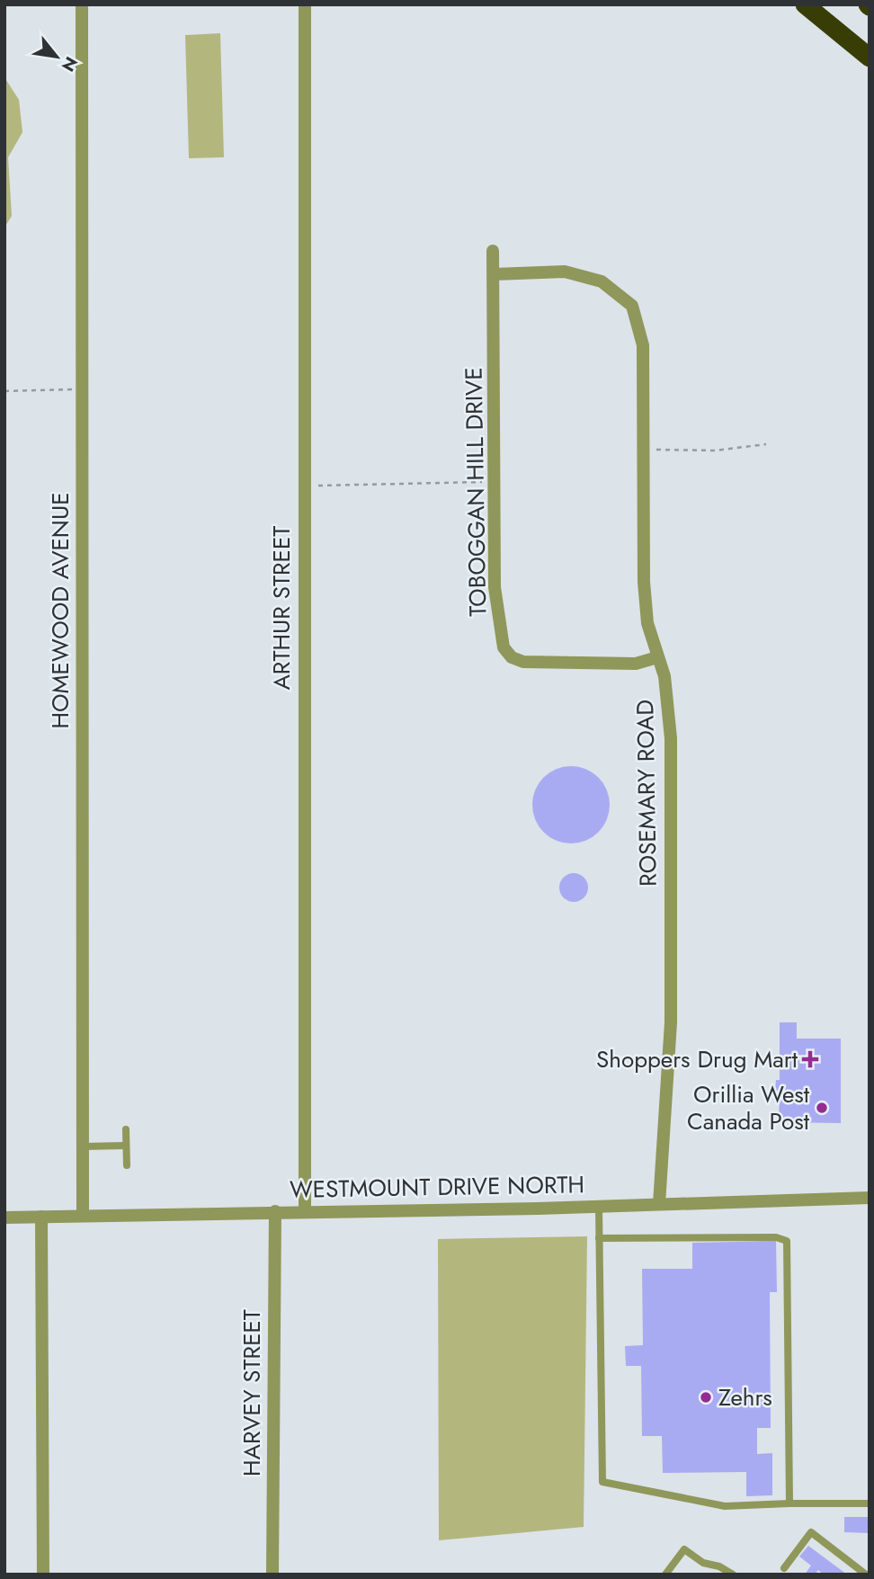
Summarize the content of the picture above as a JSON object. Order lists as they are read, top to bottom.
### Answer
{
  "streets": {
    "street": [
      "TOBOGGAN HILL DRIVE",
      "ARTHUR STREET",
      "HOMEWOOD AVENUE",
      "ROSEMARY ROAD",
      "WESTMOUNT DRIVE NORTH",
      "HARVEY STREET"
    ]
  },
  "crossings": [
    ["TOBOGGAN HILL DRIVE", "ROSEMARY ROAD"],
    ["ARTHUR STREET", "WESTMOUNT DRIVE NORTH"],
    ["HOMEWOOD AVENUE", "WESTMOUNT DRIVE NORTH"],
    ["ROSEMARY ROAD", "WESTMOUNT DRIVE NORTH"],
    ["WESTMOUNT DRIVE NORTH", "HARVEY STREET"]
  ],
  "places": {
    "health": ["Shoppers Drug Mart"],
    "other": ["Orillia West Canada Post", "Zehrs"]
  },
  "north": "bottom right"
}
